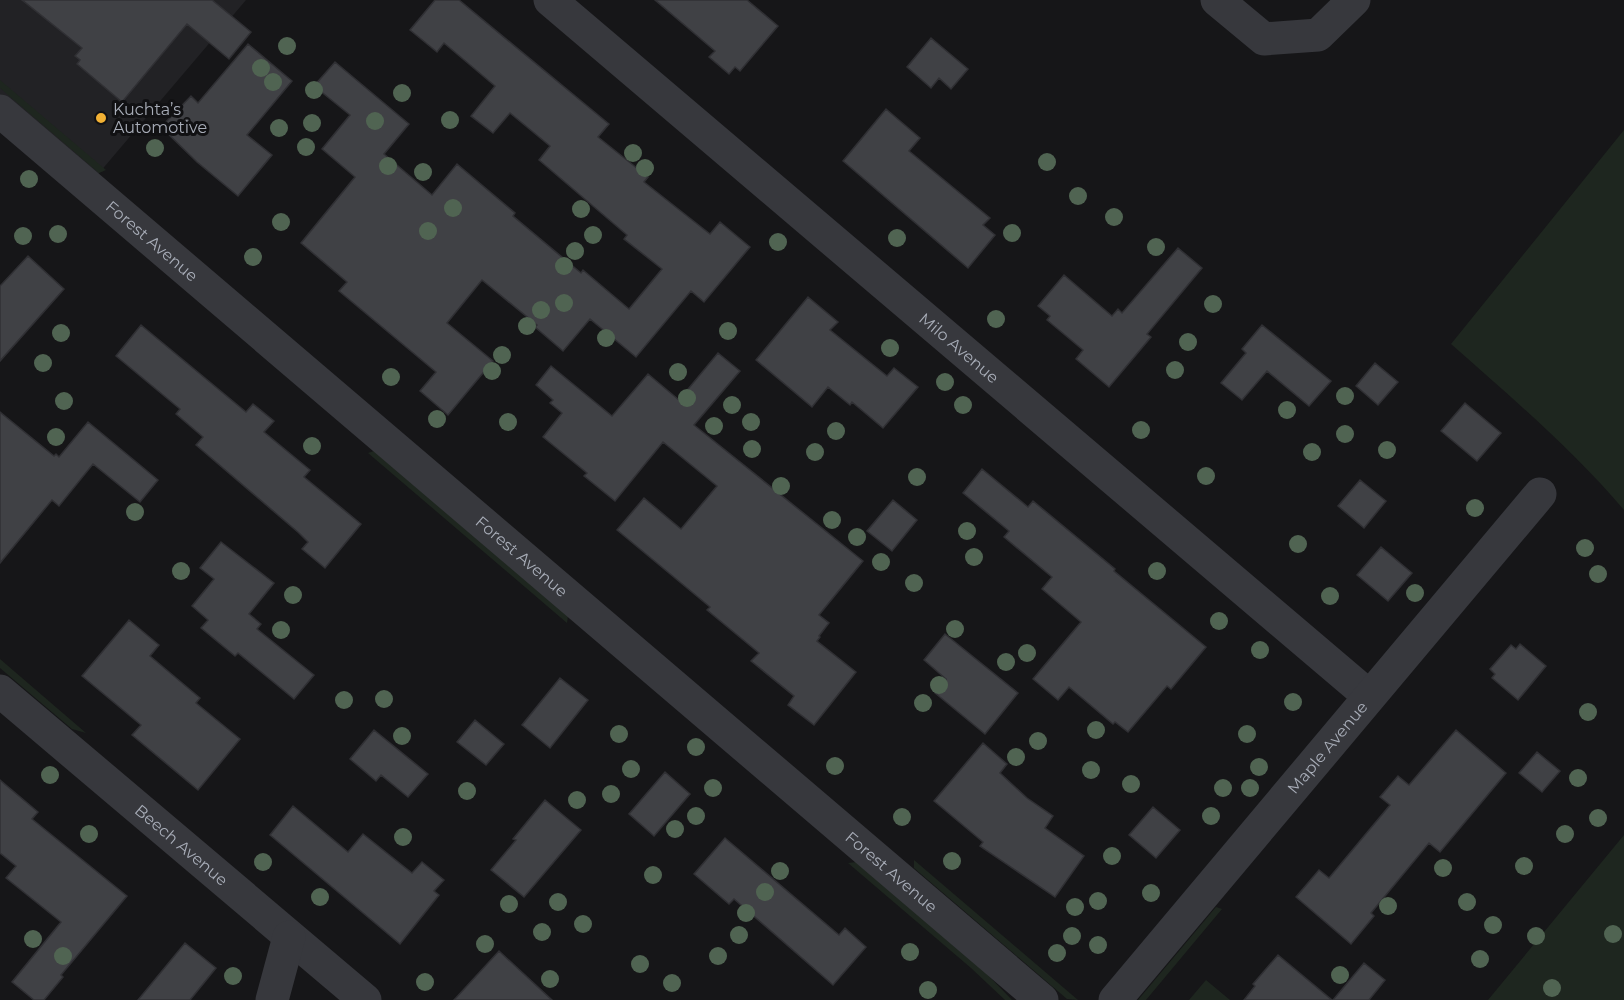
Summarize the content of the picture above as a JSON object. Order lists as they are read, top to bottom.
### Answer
{
  "streets": {
    "street": [
      "Forest Avenue",
      "Milo Avenue",
      "Maple Avenue",
      "Beech Avenue"
    ]
  },
  "crossings": [
    ["Milo Avenue", "Maple Avenue"]
  ],
  "places": ["Kuchta’s Automotive"]
}
